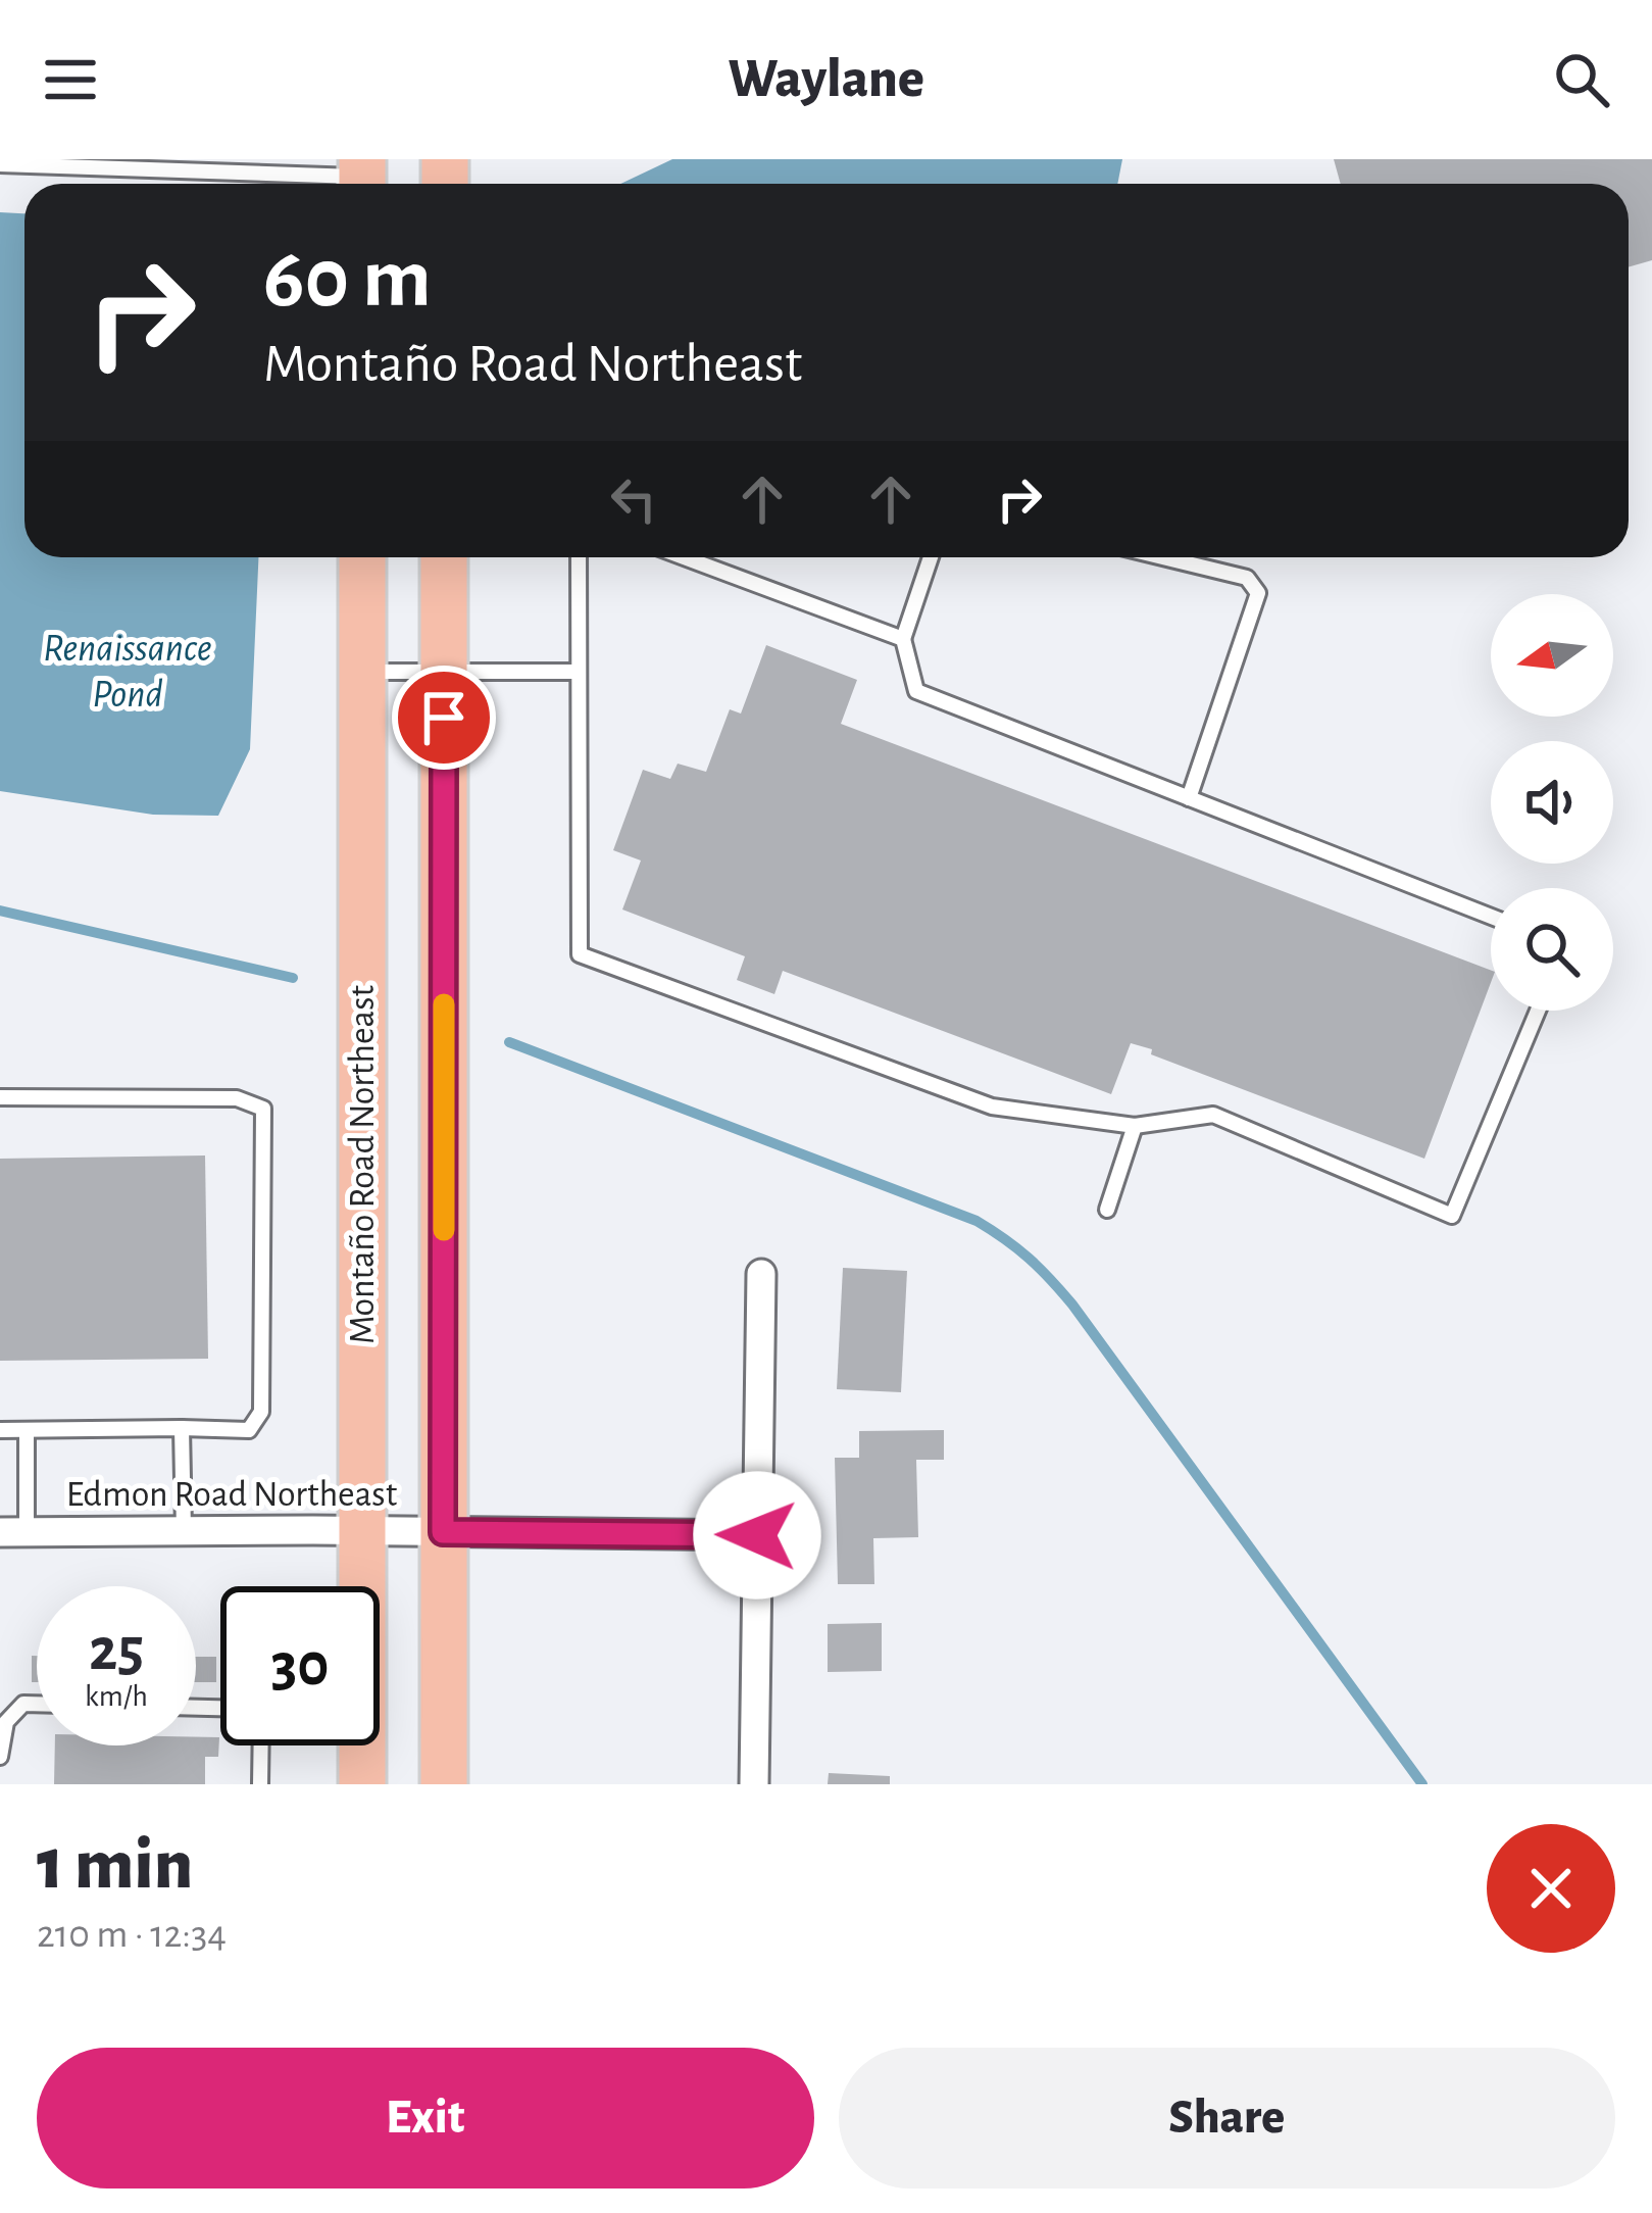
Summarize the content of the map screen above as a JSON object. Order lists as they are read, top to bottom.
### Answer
{
  "streets": {
    "main road": ["Montaño Road Northeast"],
    "street": ["Edmon Road Northeast"]
  },
  "crossings": [
    ["Montaño Road Northeast", "Edmon Road Northeast"]
  ],
  "water": ["Renaissance Pond"],
  "north": "left",
  "page": {
    "header": "Waylane",
    "turn": ["60 m", "Montaño Road Northeast"],
    "speed": "25 km/h",
    "limit": "30",
    "heading": ["1 min", "210 m · 12:34"],
    "buttons": ["Exit", "Share"]
  }
}
